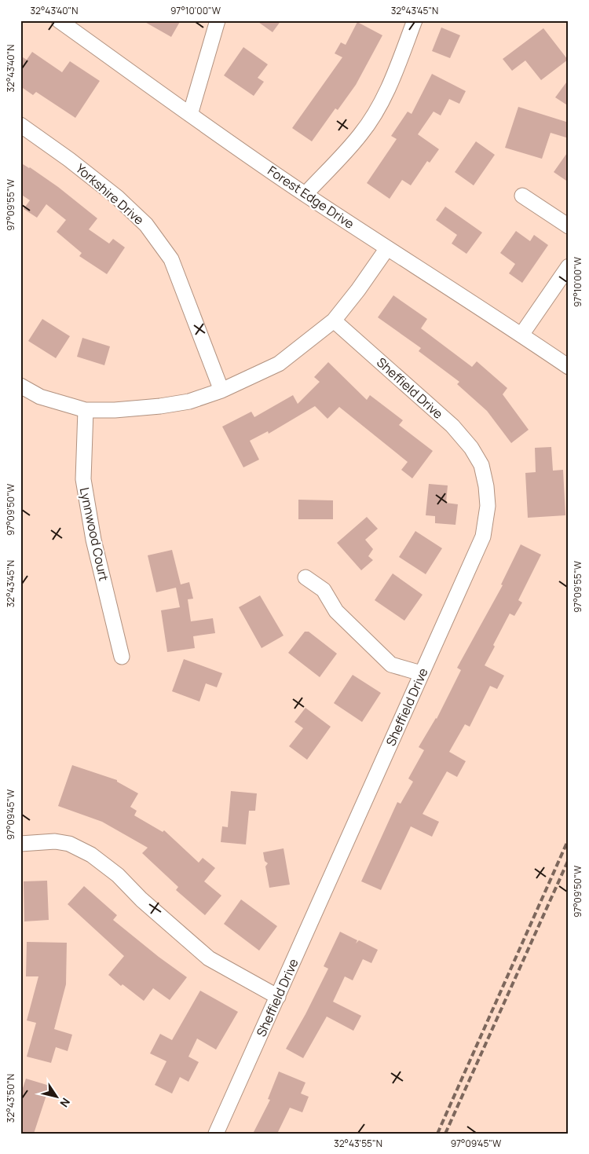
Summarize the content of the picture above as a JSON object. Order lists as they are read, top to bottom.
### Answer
{
  "streets": {
    "street": [
      "Yorkshire Drive",
      "Forest Edge Drive",
      "Sheffield Drive",
      "Lynnwood Court"
    ]
  },
  "north": "bottom right",
  "coordinates": [
    "32°43'40\"N",
    "97°10'00\"W",
    "32°43'45\"N",
    "97°09'55\"W",
    "97°09'50\"W",
    "97°09'45\"W",
    "32°43'50\"N",
    "32°43'55\"N"
  ]
}
